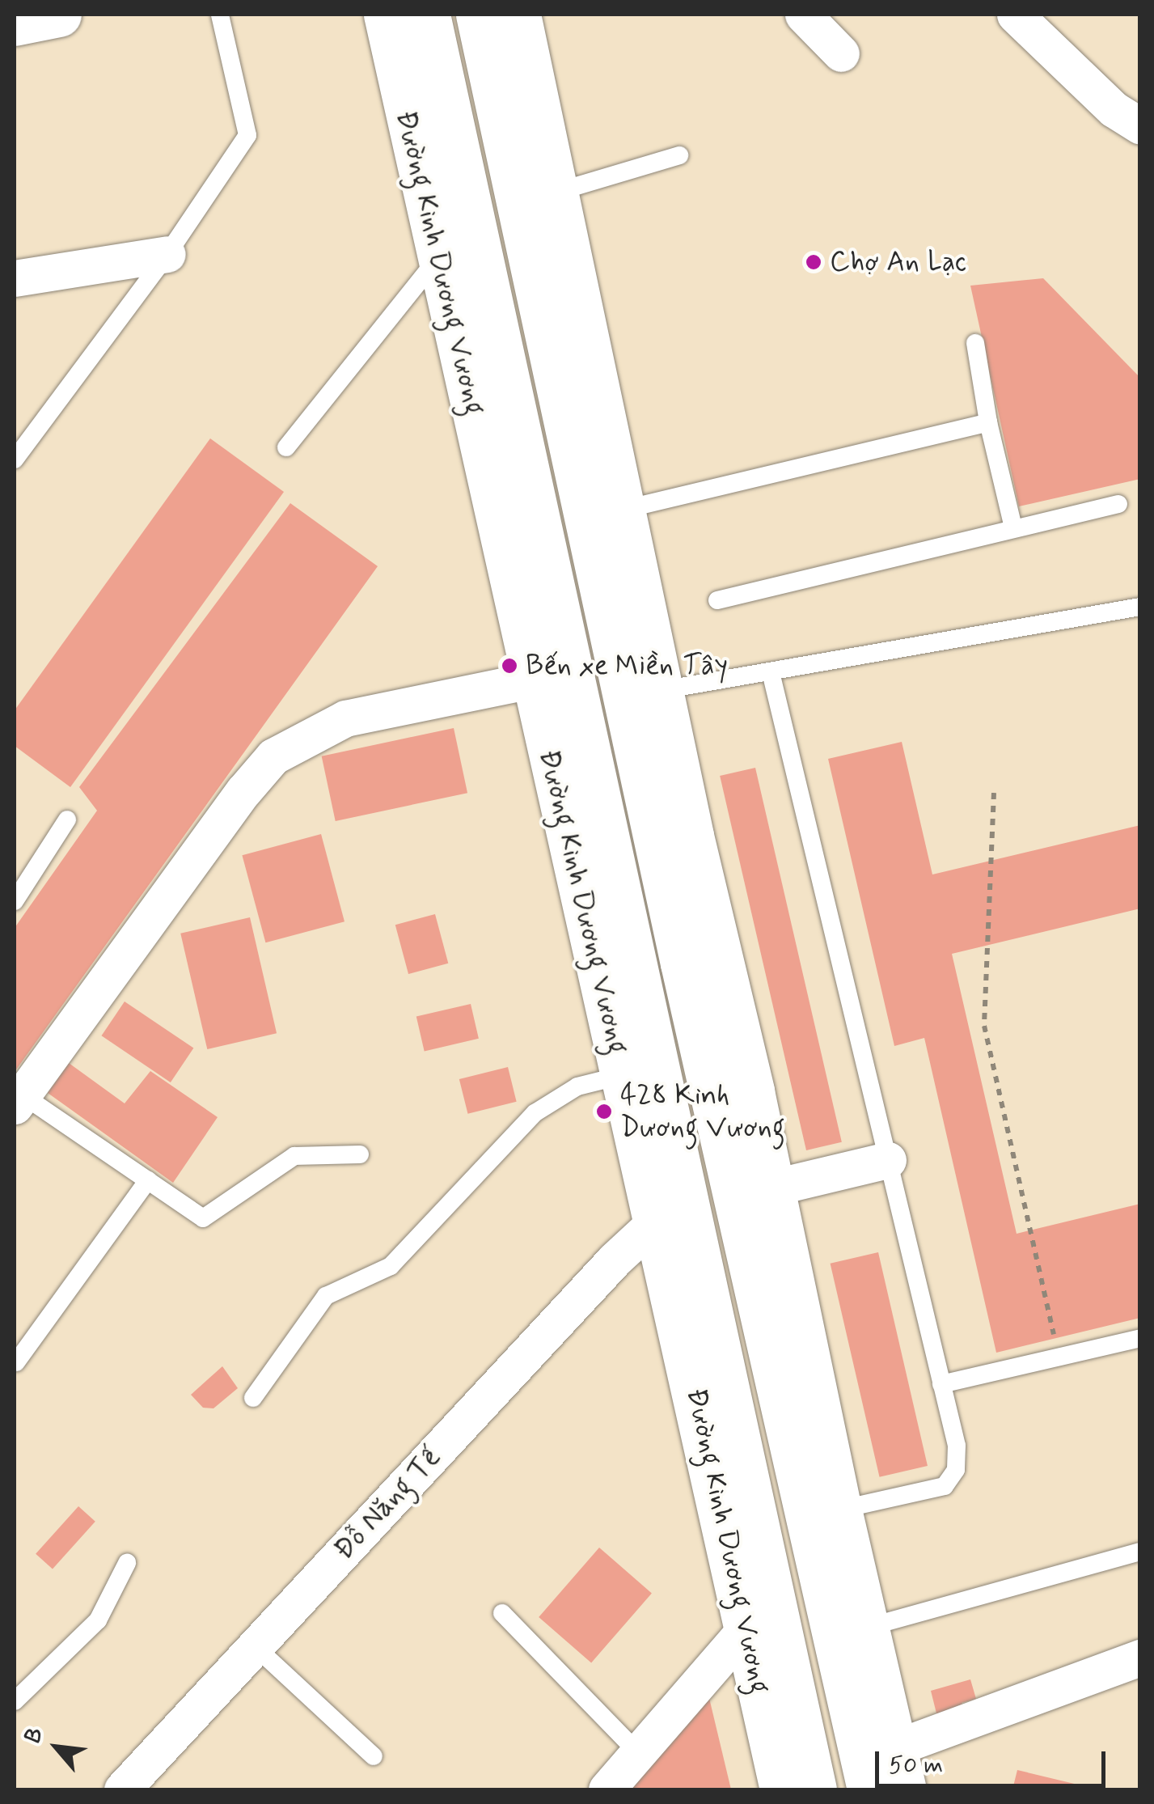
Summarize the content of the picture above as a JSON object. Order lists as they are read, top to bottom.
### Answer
{
  "streets": {
    "main road": ["Đường Kinh Dương Vương"],
    "street": ["Đỗ Năng Tế"]
  },
  "crossings": [
    ["Đường Kinh Dương Vương", "Đỗ Năng Tế"]
  ],
  "places": ["Chợ An Lạc", "Bến xe Miền Tây", "428 Kinh Dương Vương"],
  "scale_bar": "50 m",
  "north": "top left"
}
